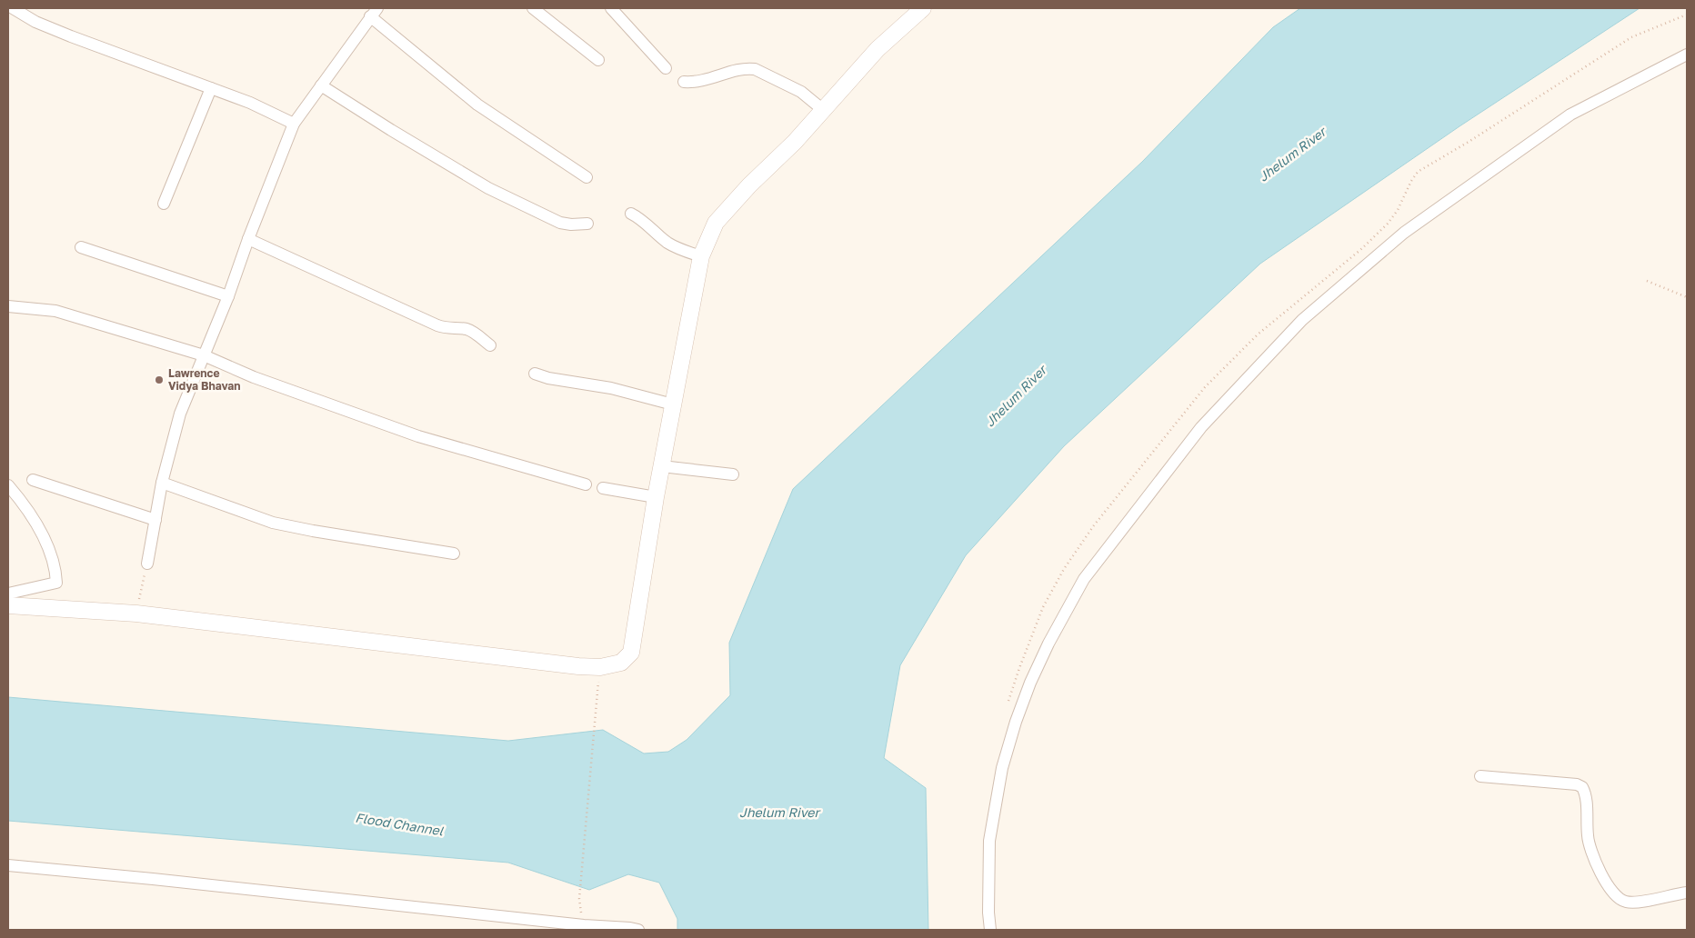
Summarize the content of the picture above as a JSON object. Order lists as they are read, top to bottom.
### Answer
{
  "water": ["Jhelum River", "Flood Channel"],
  "places": ["Lawrence Vidya Bhavan"]
}
